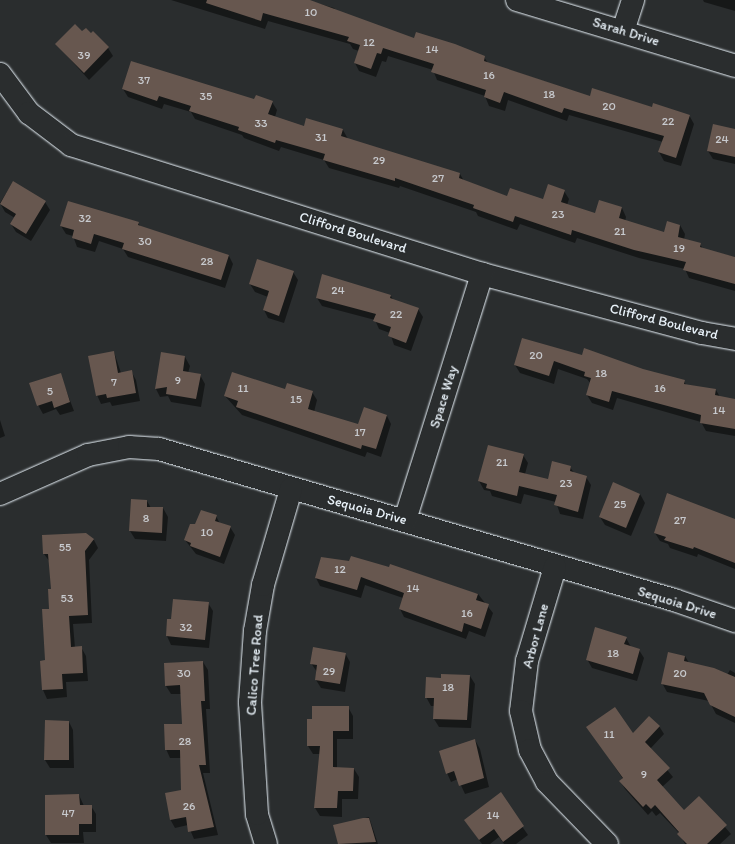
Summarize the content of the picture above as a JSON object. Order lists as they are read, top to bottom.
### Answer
{
  "streets": {
    "street": [
      "Sarah Drive",
      "Clifford Boulevard",
      "Space Way",
      "Sequoia Drive",
      "Arbor Lane",
      "Calico Tree Road"
    ]
  },
  "crossings": [
    ["Clifford Boulevard", "Space Way"],
    ["Space Way", "Sequoia Drive"],
    ["Sequoia Drive", "Arbor Lane"],
    ["Sequoia Drive", "Calico Tree Road"]
  ],
  "house_numbers": [
    "10",
    "12",
    "14",
    "39",
    "16",
    "37",
    "18",
    "35",
    "20",
    "22",
    "33",
    "31",
    "24",
    "29",
    "27",
    "23",
    "32",
    "21",
    "30",
    "19",
    "28",
    "24",
    "22",
    "20",
    "18",
    "9",
    "7",
    "11",
    "16",
    "5",
    "15",
    "14",
    "17",
    "21",
    "23",
    "25",
    "8",
    "27",
    "10",
    "55",
    "12",
    "14",
    "53",
    "16",
    "32",
    "18",
    "29",
    "30",
    "20",
    "18",
    "11",
    "28",
    "9",
    "26",
    "47",
    "14"
  ]
}
